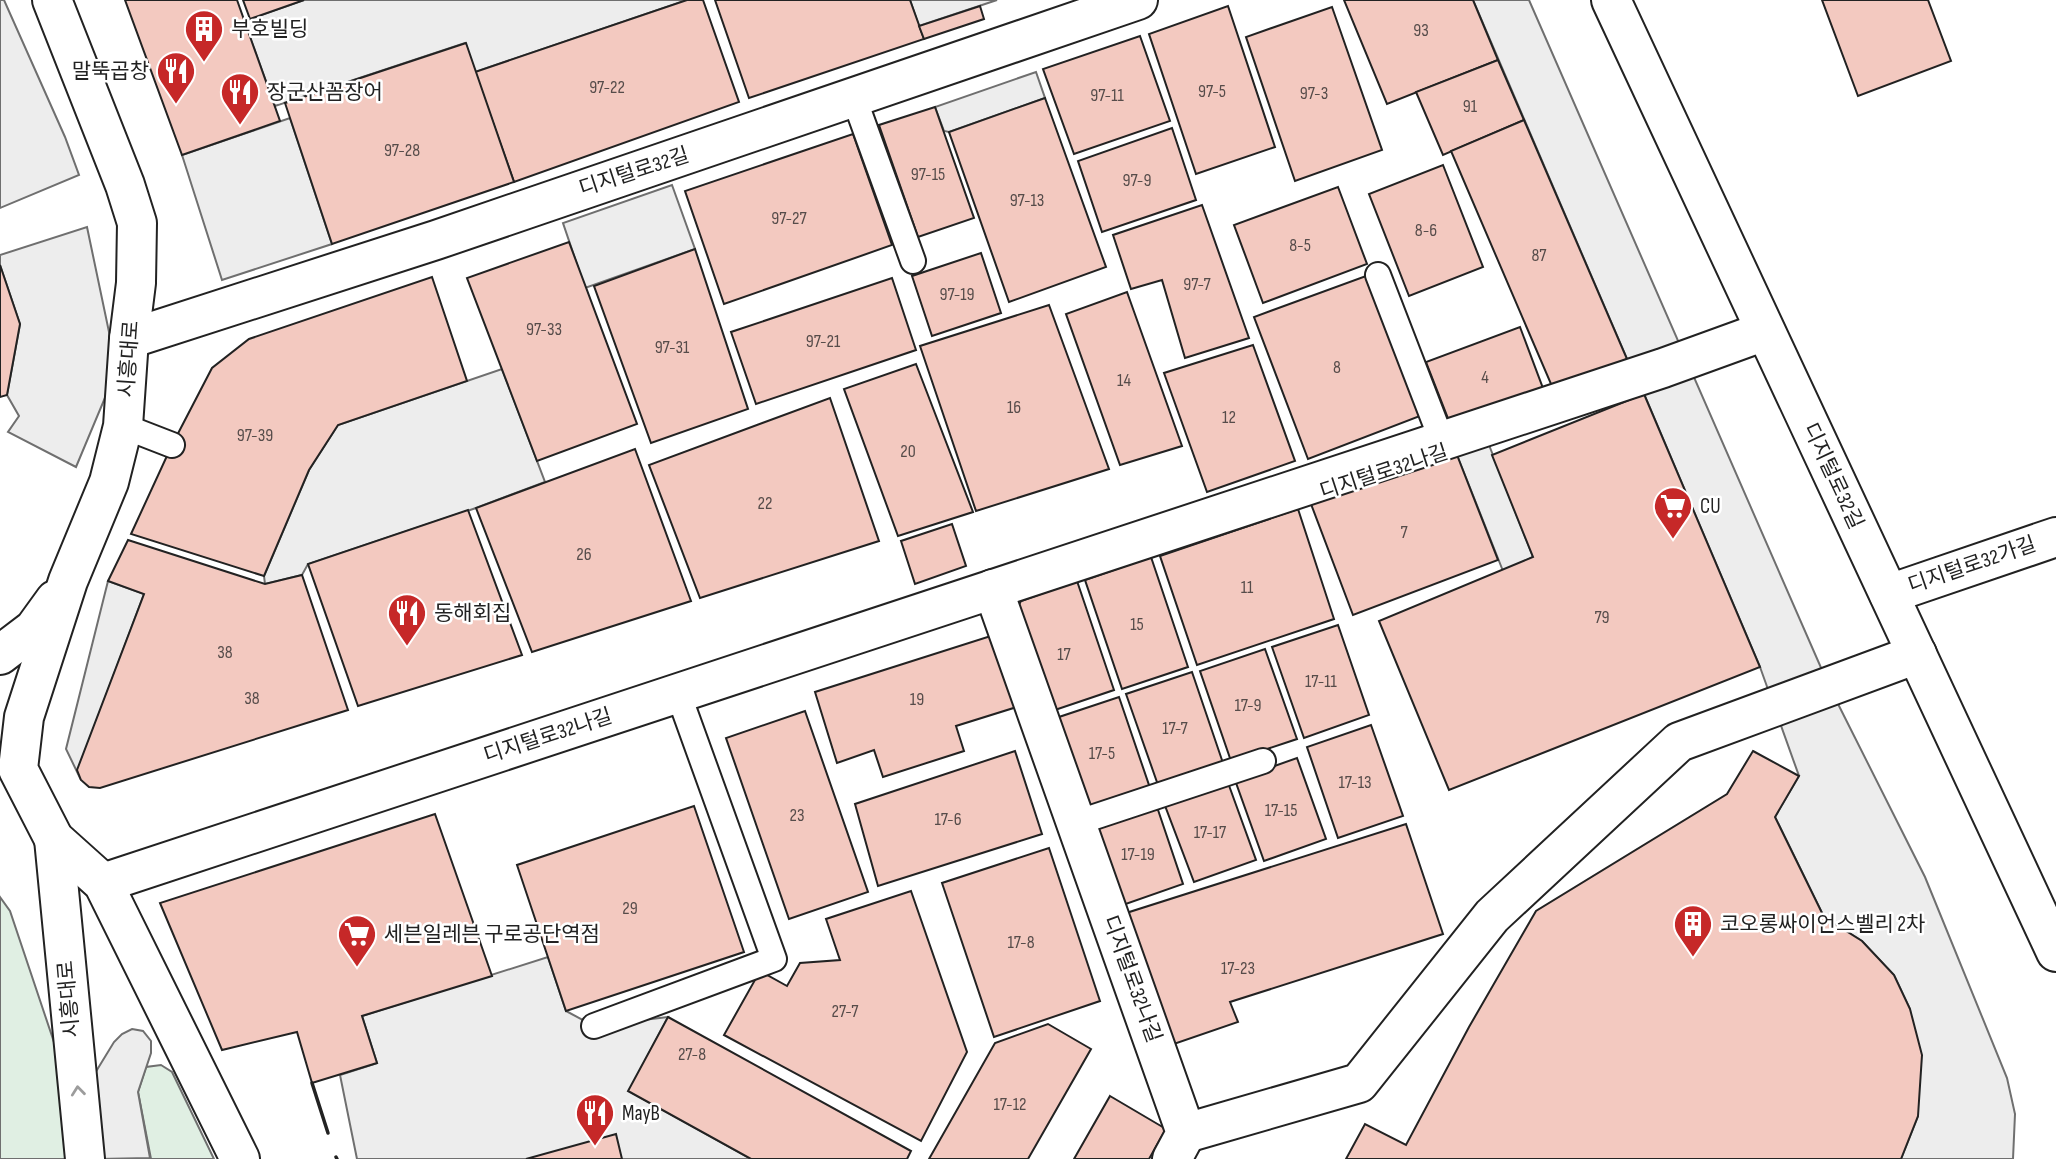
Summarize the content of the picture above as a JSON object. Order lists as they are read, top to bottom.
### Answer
{
  "streets": {
    "street": [
      "디지털로32길",
      "시흥대로",
      "디지털로32나길",
      "디지털로32가길"
    ]
  },
  "crossings": [
    ["디지털로32길", "시흥대로"],
    ["디지털로32길", "디지털로32나길"],
    ["디지털로32길", "디지털로32가길"]
  ],
  "places": {
    "building": ["부호빌딩", "코오롱싸이언스벨리 2차"],
    "restaurant": [
      "말뚝곱창",
      "장군산꼼장어",
      "동해회집",
      "MayB"
    ],
    "supermarket": ["CU", "세븐일레븐 구로공단역점"]
  },
  "house_numbers": [
    "93",
    "97-22",
    "97-5",
    "97-3",
    "97-11",
    "91",
    "97-28",
    "97-15",
    "97-9",
    "97-13",
    "97-27",
    "8-6",
    "8-5",
    "87",
    "97-7",
    "97-19",
    "97-33",
    "97-21",
    "97-31",
    "8",
    "4",
    "14",
    "16",
    "12",
    "97-39",
    "20",
    "22",
    "7",
    "26",
    "11",
    "79",
    "15",
    "38",
    "17",
    "17-11",
    "38",
    "19",
    "17-9",
    "17-7",
    "17-5",
    "17-13",
    "17-15",
    "23",
    "17-6",
    "17-17",
    "17-19",
    "29",
    "17-8",
    "17-23",
    "27-7",
    "27-8",
    "17-12"
  ]
}
